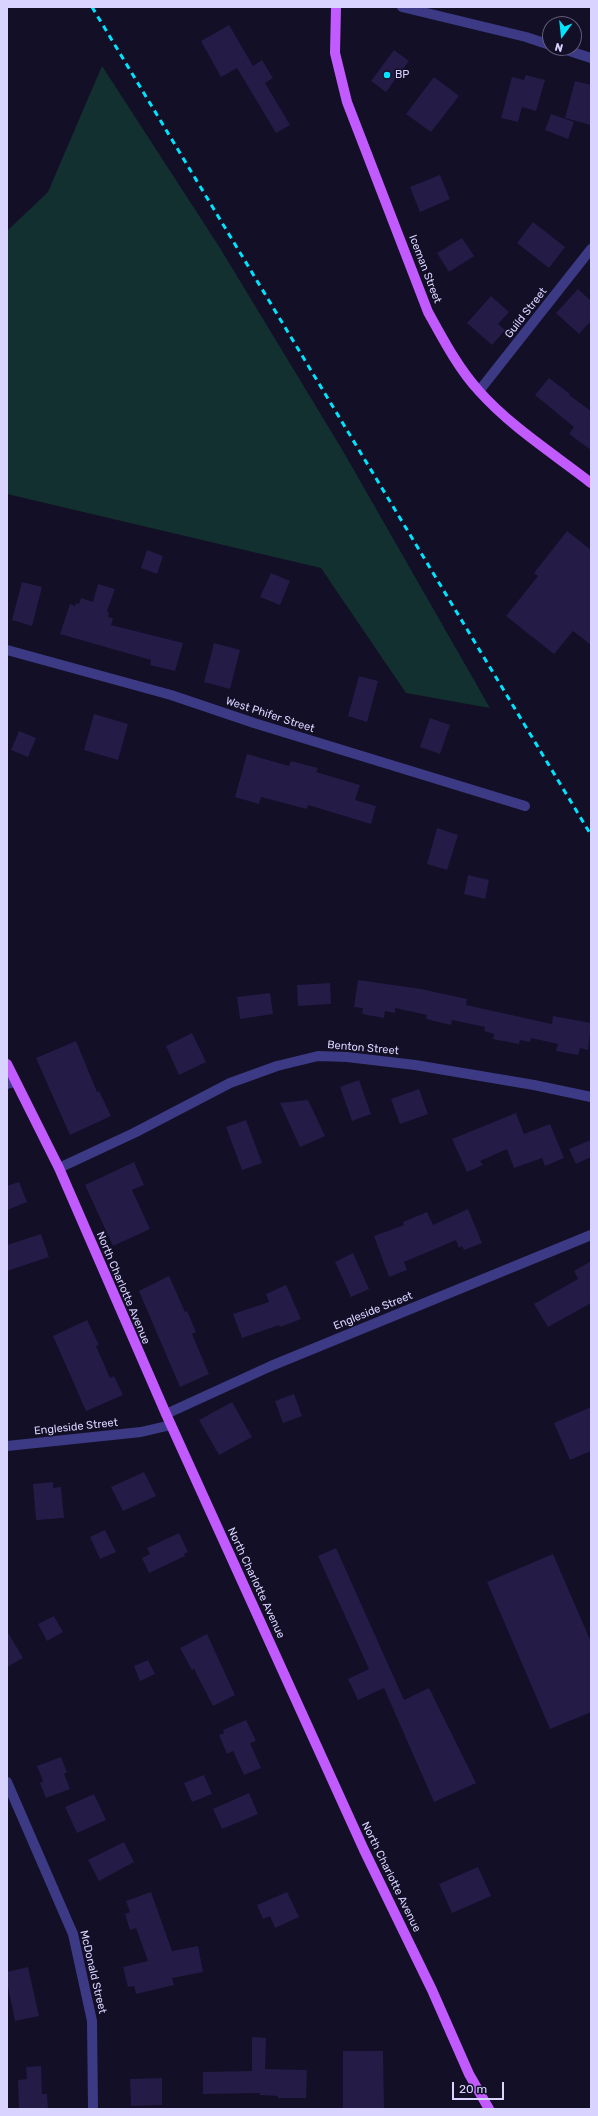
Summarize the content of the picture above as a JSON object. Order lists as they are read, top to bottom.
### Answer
{
  "streets": {
    "main road": ["Iceman Street", "North Charlotte Avenue"],
    "street": [
      "Guild Street",
      "West Phifer Street",
      "Benton Street",
      "Engleside Street",
      "McDonald Street"
    ]
  },
  "crossings": [
    ["Iceman Street", "Guild Street"],
    ["Benton Street", "North Charlotte Avenue"],
    ["North Charlotte Avenue", "Engleside Street"]
  ],
  "places": ["BP"],
  "scale_bar": "20 m",
  "north": "bottom"
}
